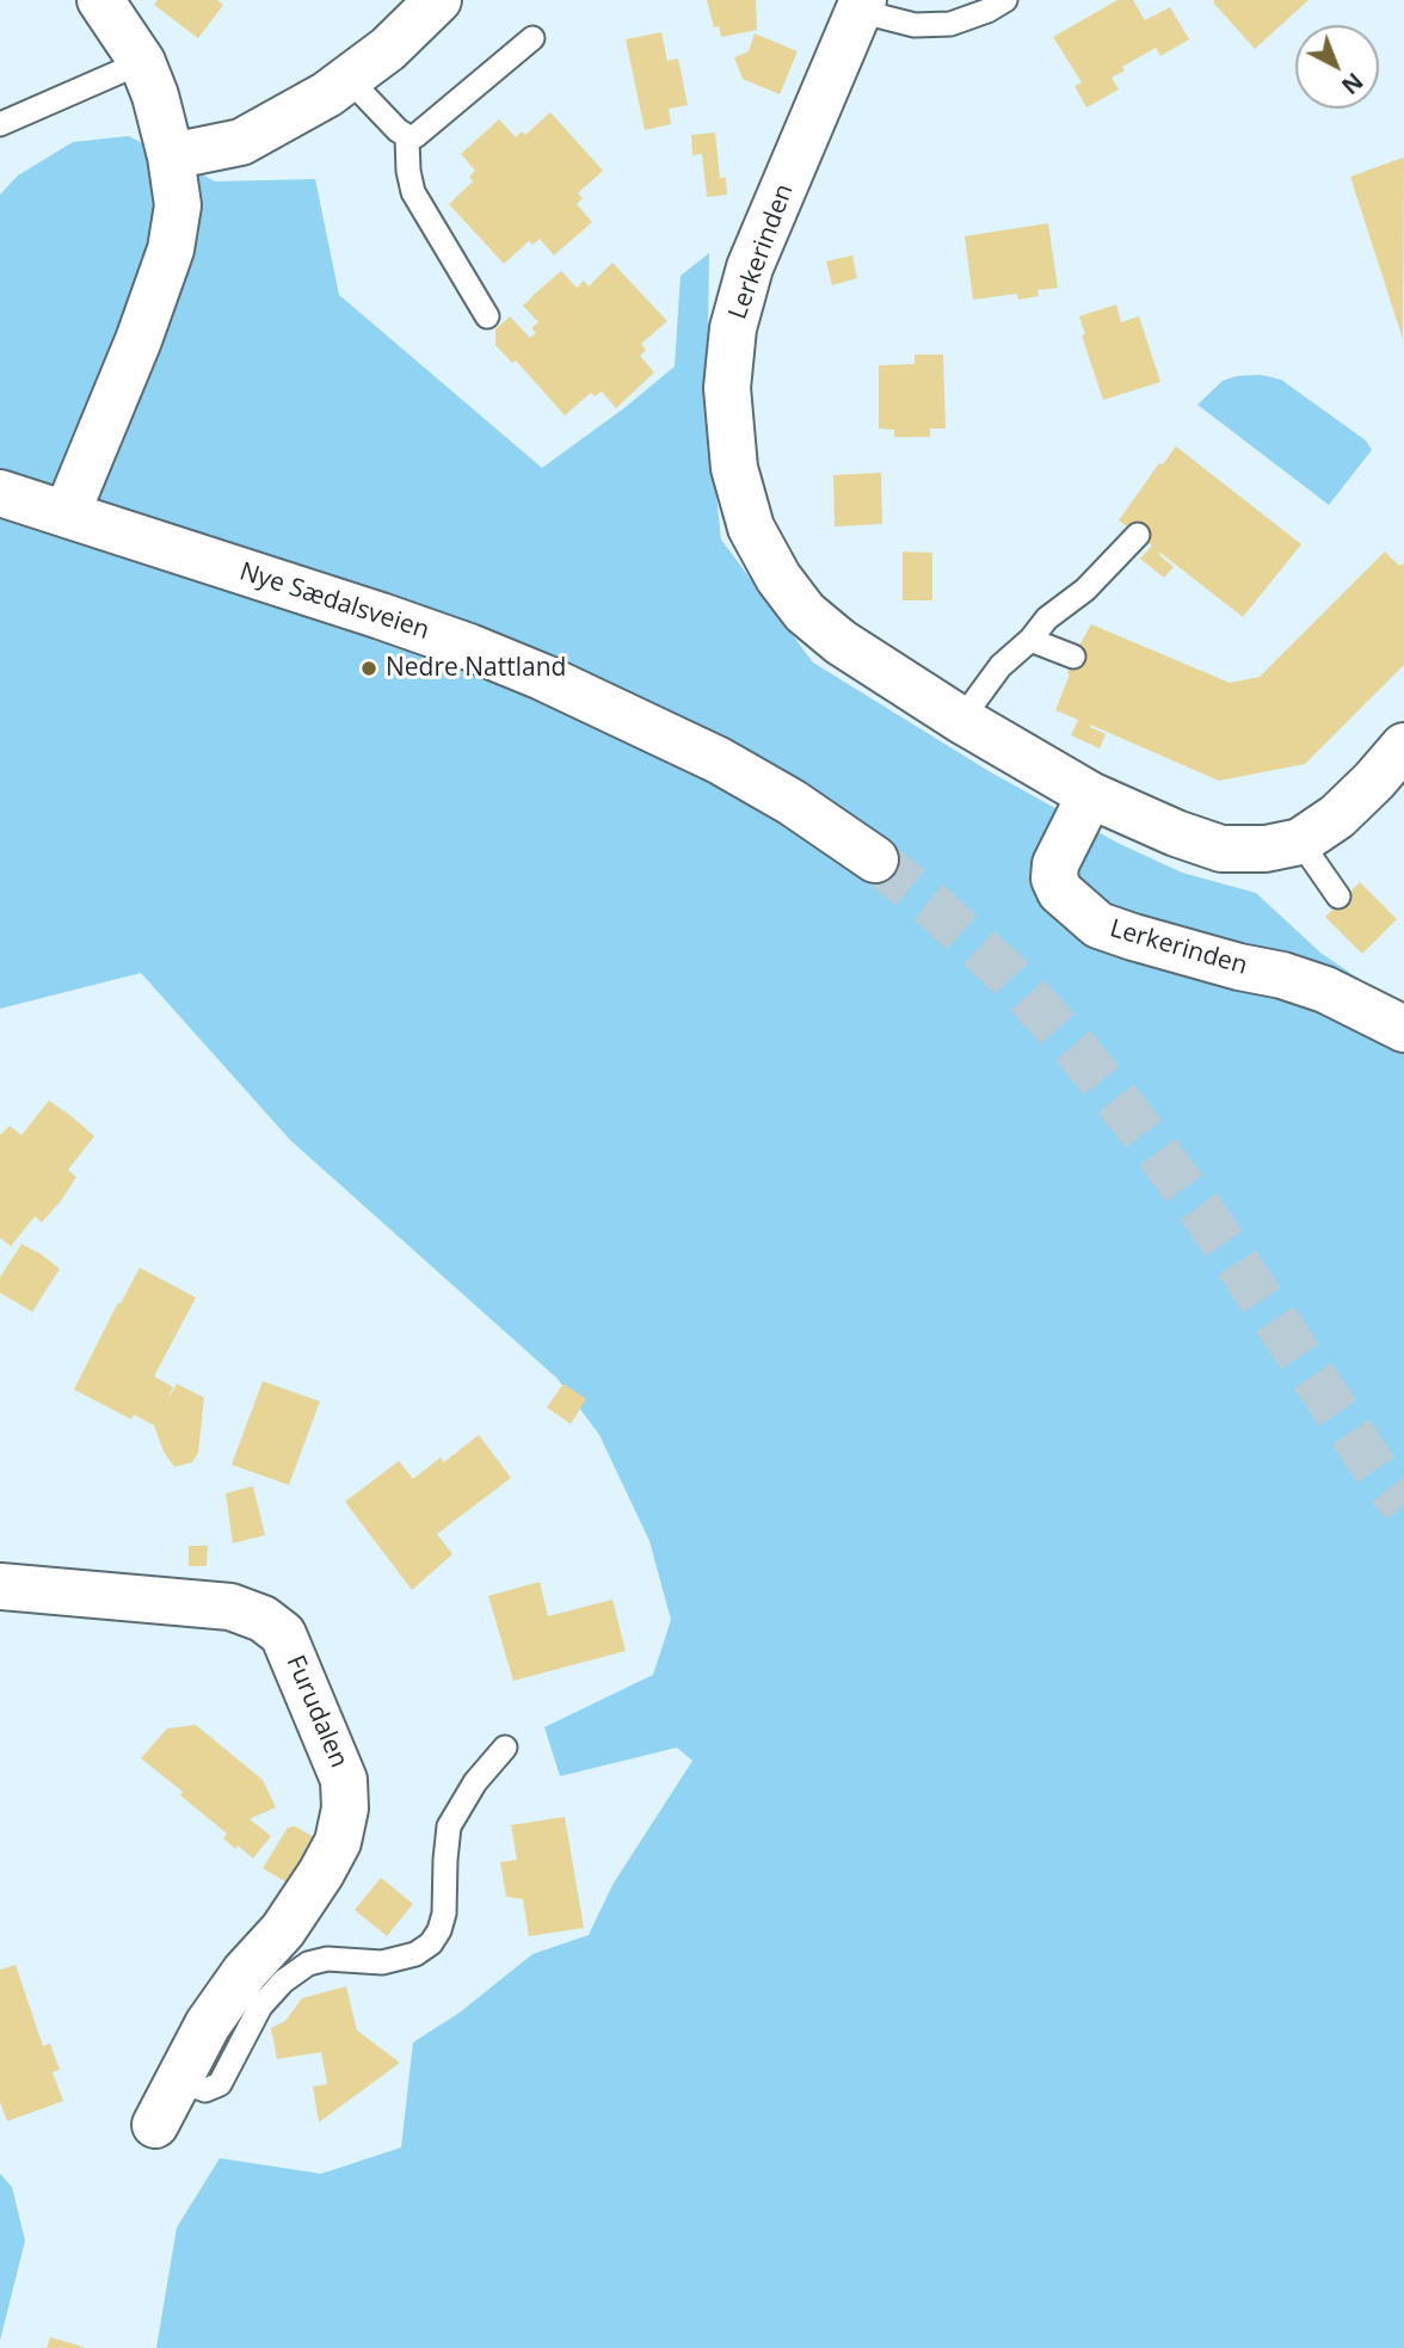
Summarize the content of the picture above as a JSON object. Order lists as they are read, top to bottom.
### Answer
{
  "streets": {
    "street": ["Lerkerinden", "Nye Sædalsveien", "Furudalen"]
  },
  "places": ["Nedre Nattland"],
  "north": "bottom right"
}
